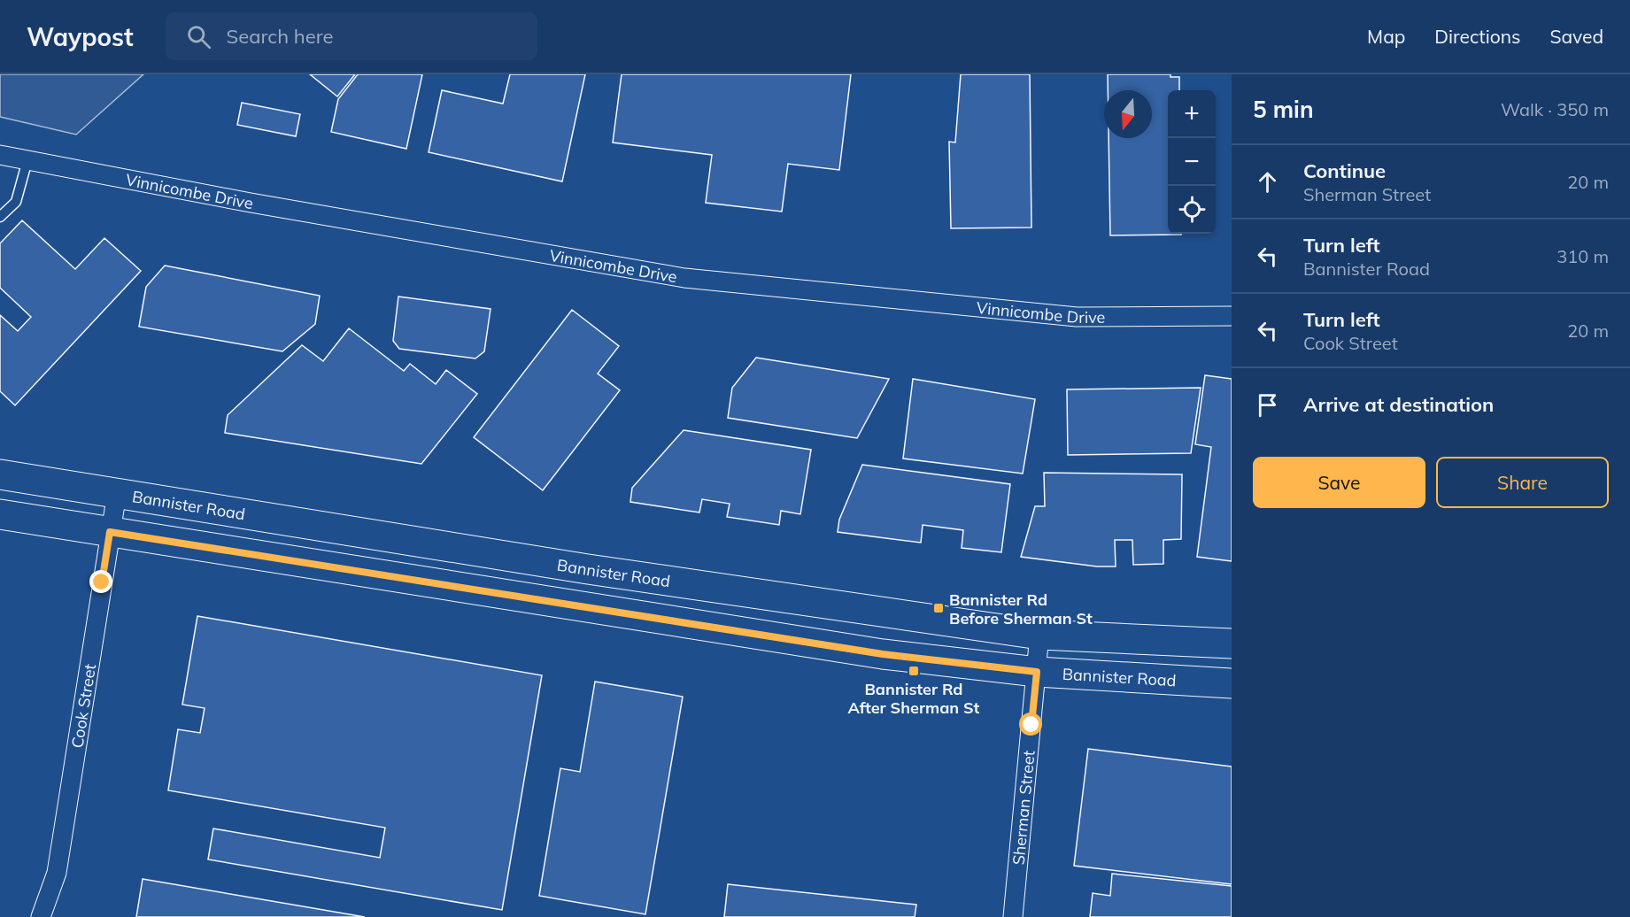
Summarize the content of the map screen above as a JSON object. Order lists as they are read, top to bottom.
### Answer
{
  "streets": {
    "main road": ["Bannister Road"],
    "street": ["Vinnicombe Drive", "Cook Street", "Sherman Street"]
  },
  "crossings": [
    ["Bannister Road", "Cook Street"],
    ["Bannister Road", "Sherman Street"]
  ],
  "places": {
    "transit": ["Bannister Rd Before Sherman St", "Bannister Rd After Sherman St"]
  },
  "north": "bottom",
  "page": {
    "header": "Waypost",
    "search": "Search here",
    "nav": ["Map", "Directions", "Saved"],
    "heading": ["5 min", "Walk · 350 m"],
    "map_buttons": ["+", "−"],
    "list": [
      ["Continue", "Sherman Street", "20 m"],
      ["Turn left", "Bannister Road", "310 m"],
      ["Turn left", "Cook Street", "20 m"],
      "Arrive at destination"
    ],
    "buttons": ["Save", "Share"]
  }
}
